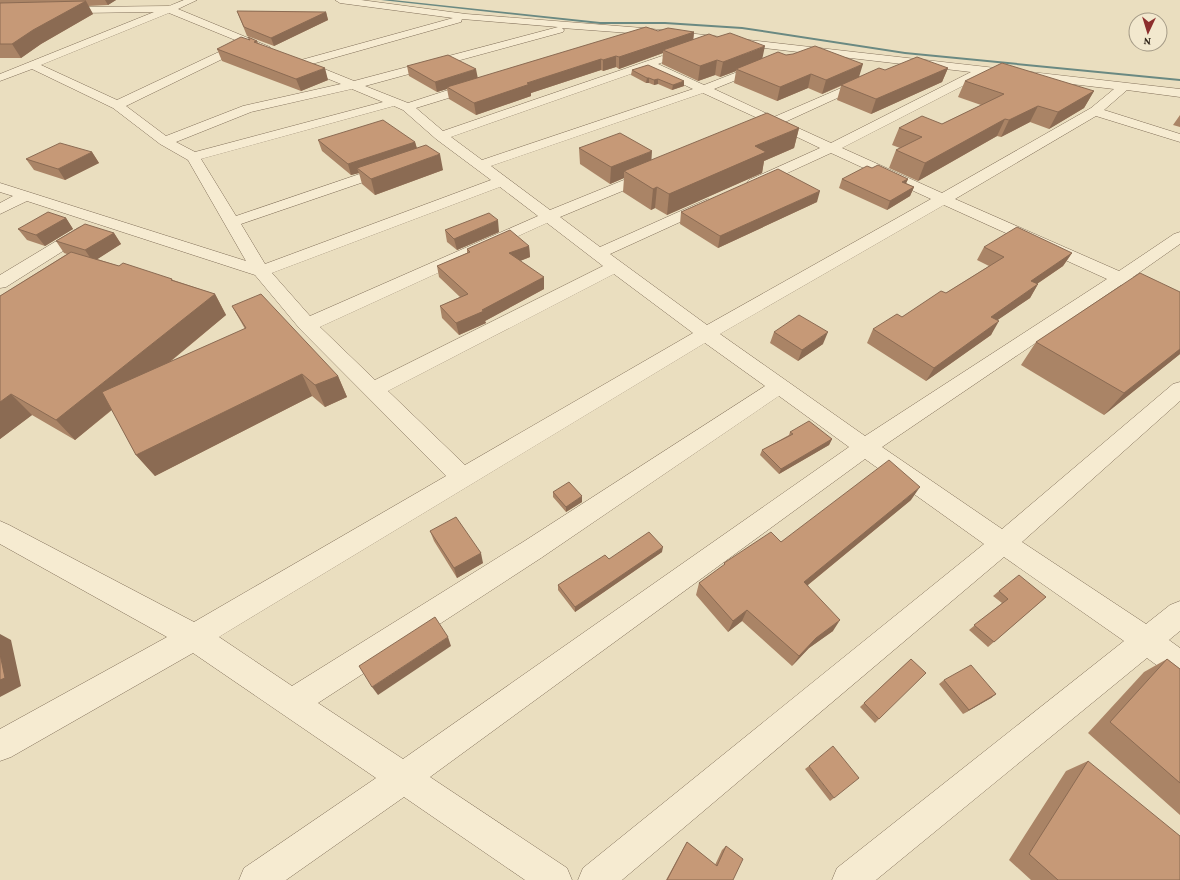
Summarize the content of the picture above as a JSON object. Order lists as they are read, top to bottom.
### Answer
{
  "north": "bottom"
}
